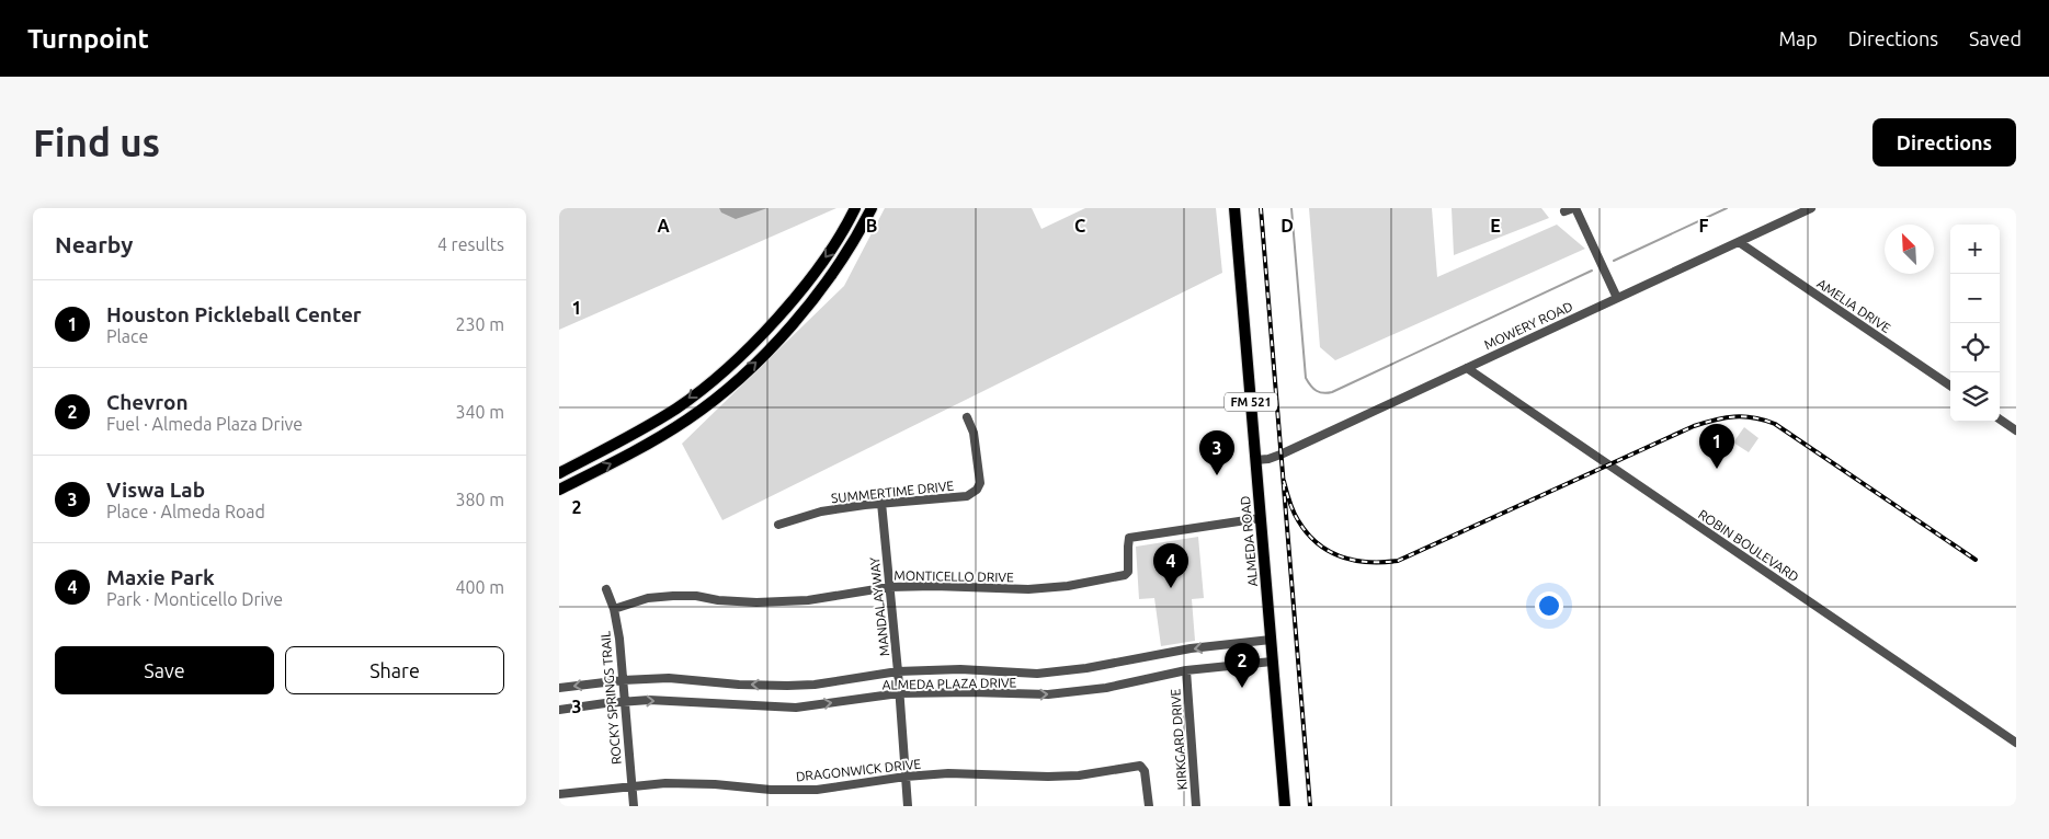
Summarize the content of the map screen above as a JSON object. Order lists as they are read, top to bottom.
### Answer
{
  "streets": {
    "main road": ["FM 521", "ALMEDA ROAD"],
    "street": [
      "AMELIA DRIVE",
      "MOWERY ROAD",
      "SUMMERTIME DRIVE",
      "ROBIN BOULEVARD",
      "MONTICELLO DRIVE",
      "MANDALAY WAY",
      "ALMEDA PLAZA DRIVE",
      "ROCKY SPRINGS TRAIL",
      "KIRKGARD DRIVE",
      "DRAGONWICK DRIVE"
    ]
  },
  "crossings": [
    ["AMELIA DRIVE", "MOWERY ROAD"],
    ["MOWERY ROAD", "ALMEDA ROAD"],
    ["MOWERY ROAD", "ROBIN BOULEVARD"],
    ["SUMMERTIME DRIVE", "MANDALAY WAY"],
    ["ALMEDA ROAD", "MONTICELLO DRIVE"],
    ["ALMEDA ROAD", "ALMEDA PLAZA DRIVE"],
    ["MONTICELLO DRIVE", "MANDALAY WAY"],
    ["MONTICELLO DRIVE", "ROCKY SPRINGS TRAIL"],
    ["MANDALAY WAY", "ALMEDA PLAZA DRIVE"],
    ["MANDALAY WAY", "DRAGONWICK DRIVE"],
    ["ALMEDA PLAZA DRIVE", "ROCKY SPRINGS TRAIL"],
    ["ALMEDA PLAZA DRIVE", "KIRKGARD DRIVE"],
    ["ROCKY SPRINGS TRAIL", "DRAGONWICK DRIVE"]
  ],
  "north": "top left",
  "page": {
    "header": "Turnpoint",
    "nav": ["Map", "Directions", "Saved"],
    "buttons": [
      "Directions",
      ["Save", "Share"]
    ],
    "title": "Find us",
    "heading": ["Nearby", "4 results"],
    "map_buttons": ["+", "−"],
    "list": [
      {
        "mark": "1",
        "name": "Houston Pickleball Center",
        "note": "Place",
        "value": "230 m"
      },
      {
        "mark": "2",
        "name": "Chevron",
        "note": "Fuel · Almeda Plaza Drive",
        "value": "340 m"
      },
      {
        "mark": "3",
        "name": "Viswa Lab",
        "note": "Place · Almeda Road",
        "value": "380 m"
      },
      {
        "mark": "4",
        "name": "Maxie Park",
        "note": "Park · Monticello Drive",
        "value": "400 m"
      }
    ],
    "pins": [
      "1",
      "3",
      "4",
      "2"
    ]
  },
  "grid": {
    "columns": [
      "A",
      "B",
      "C",
      "D",
      "E",
      "F"
    ],
    "rows": ["1", "2", "3"]
  }
}
